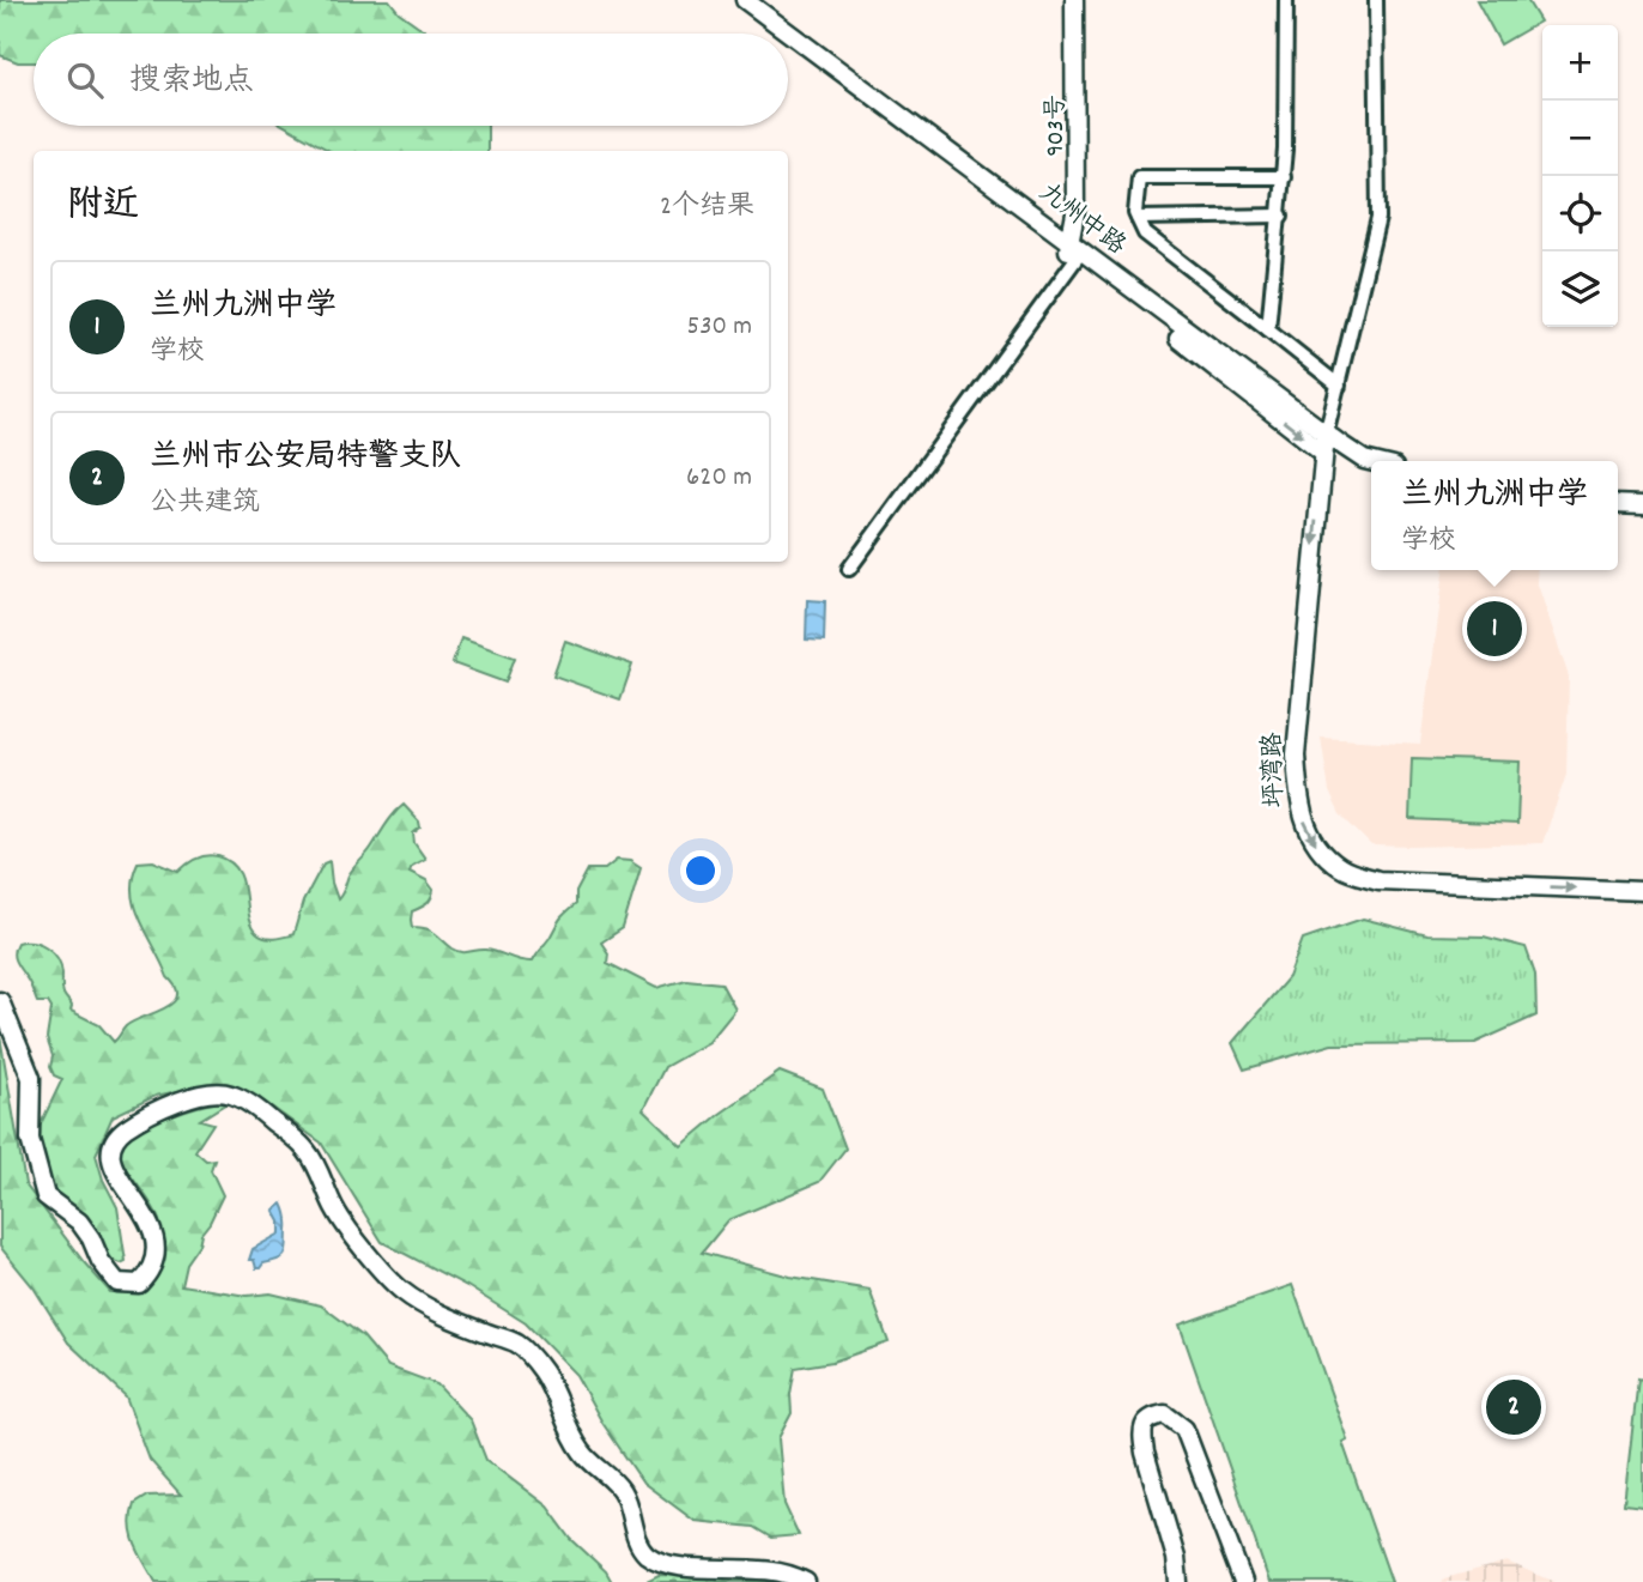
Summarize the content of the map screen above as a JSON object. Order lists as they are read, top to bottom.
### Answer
{
  "streets": {
    "street": ["903号", "九州中路", "坪湾路"]
  },
  "crossings": [
    ["903号", "九州中路"],
    ["九州中路", "坪湾路"]
  ],
  "page": {
    "map_buttons": ["+", "−"],
    "search": "搜索地点",
    "heading": ["附近", "2个结果"],
    "list": [
      {
        "mark": "1",
        "name": "兰州九洲中学",
        "note": "学校",
        "value": "530 m"
      },
      {
        "mark": "2",
        "name": "兰州市公安局特警支队",
        "note": "公共建筑",
        "value": "620 m"
      }
    ],
    "popup": ["兰州九洲中学", "学校"],
    "pins": ["1", "2"]
  }
}
